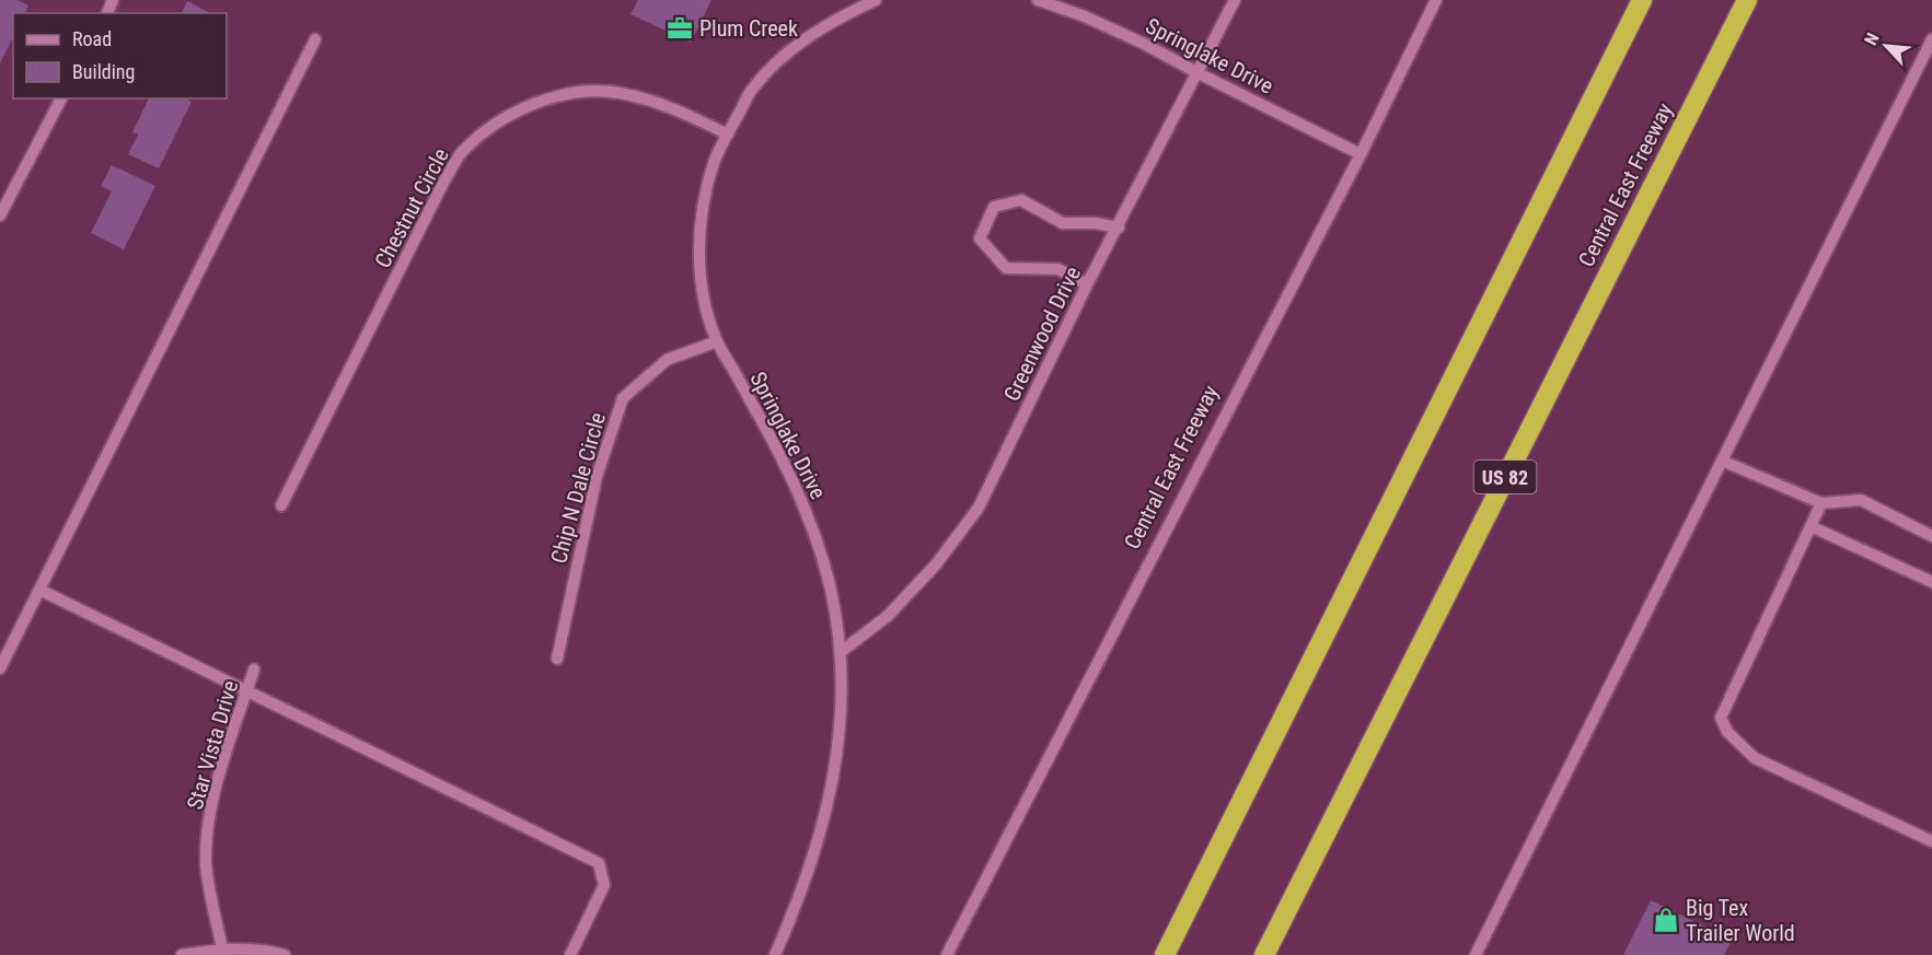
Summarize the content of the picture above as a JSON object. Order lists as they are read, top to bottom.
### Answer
{
  "streets": {
    "highway": ["Central East Freeway", "US 82"],
    "street": [
      "Springlake Drive",
      "Chestnut Circle",
      "Greenwood Drive",
      "Chip N Dale Circle",
      "Star Vista Drive"
    ]
  },
  "crossings": [
    ["Springlake Drive", "Central East Freeway"],
    ["Springlake Drive", "Chestnut Circle"],
    ["Springlake Drive", "Greenwood Drive"],
    ["Springlake Drive", "Chip N Dale Circle"]
  ],
  "places": {
    "office": ["Plum Creek"],
    "shop": ["Big Tex Trailer World"]
  },
  "legend": ["Road", "Building"],
  "north": "top left"
}
